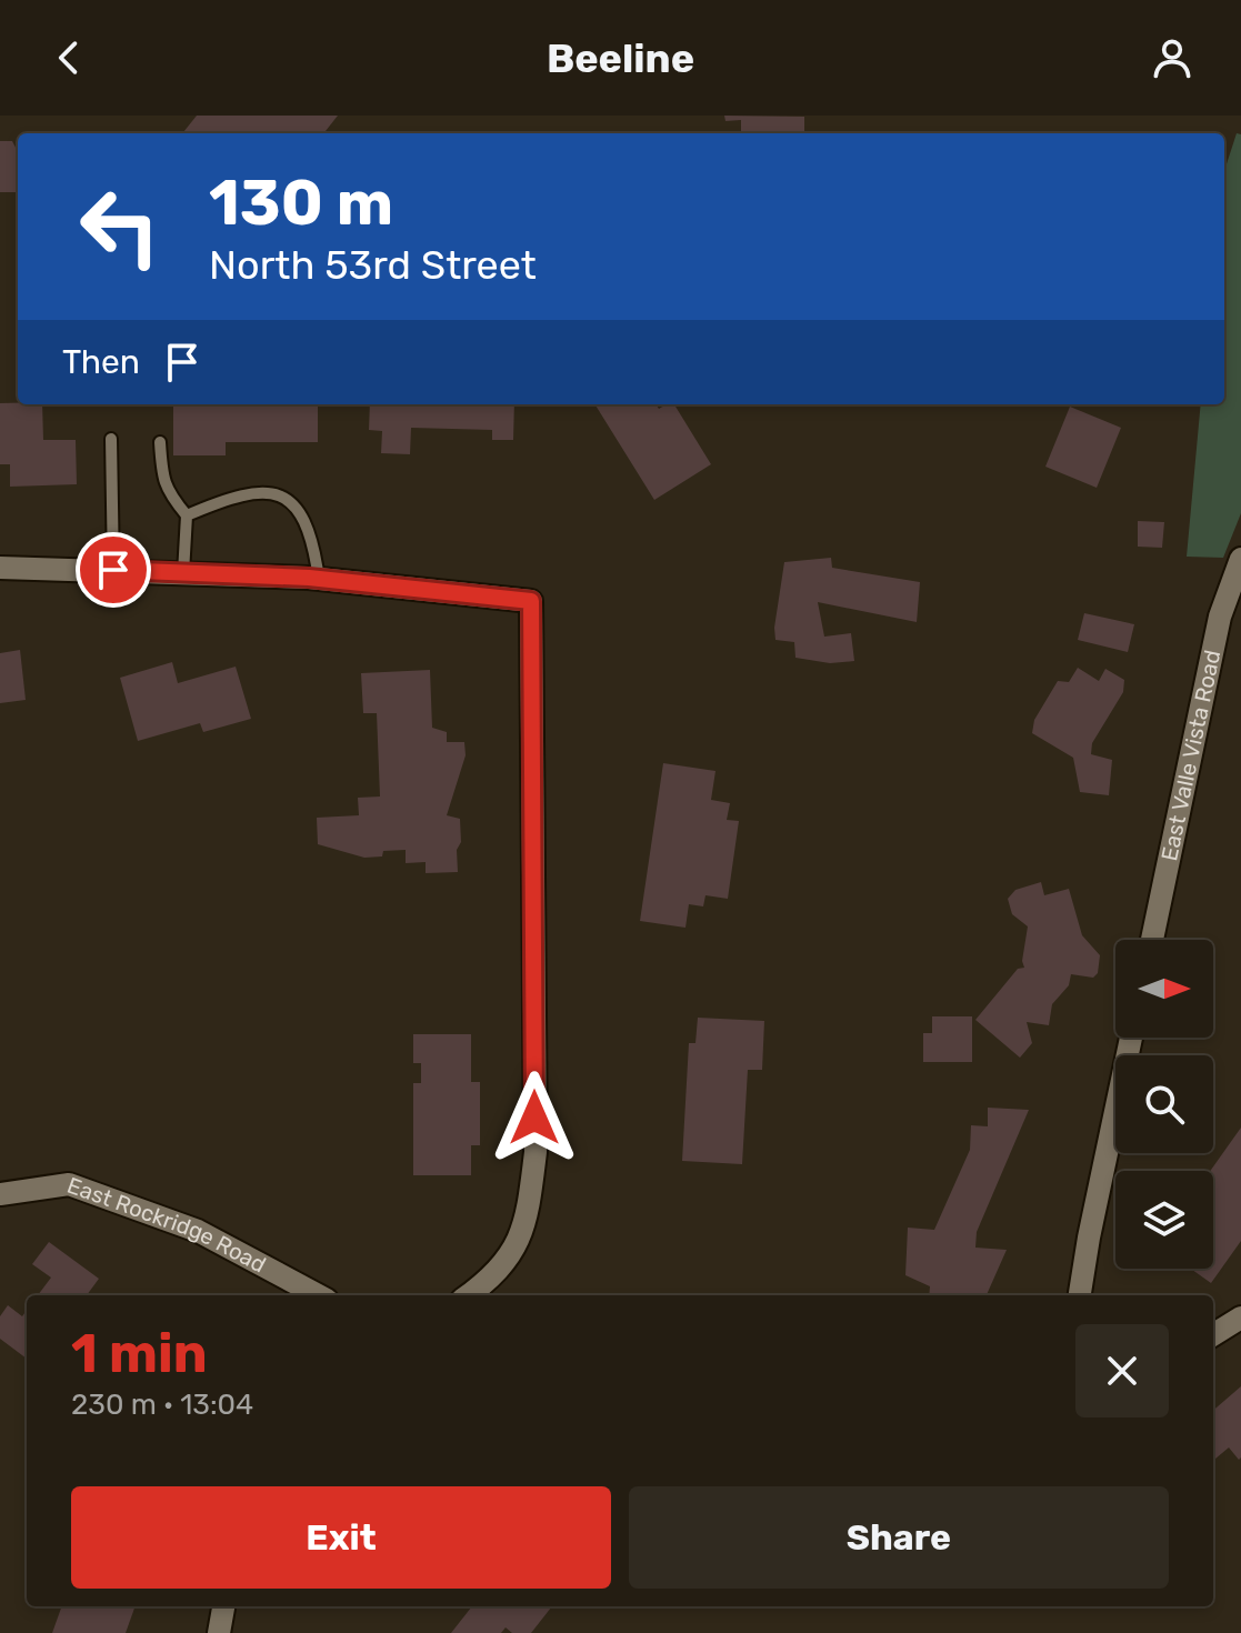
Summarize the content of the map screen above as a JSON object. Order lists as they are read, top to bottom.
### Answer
{
  "streets": {
    "street": ["East Valle Vista Road", "East Rockridge Road"]
  },
  "north": "right",
  "page": {
    "header": "Beeline",
    "turn": ["130 m", "North 53rd Street"],
    "then": "Then",
    "heading": ["1 min", "230 m · 13:04"],
    "buttons": ["Exit", "Share"]
  }
}
